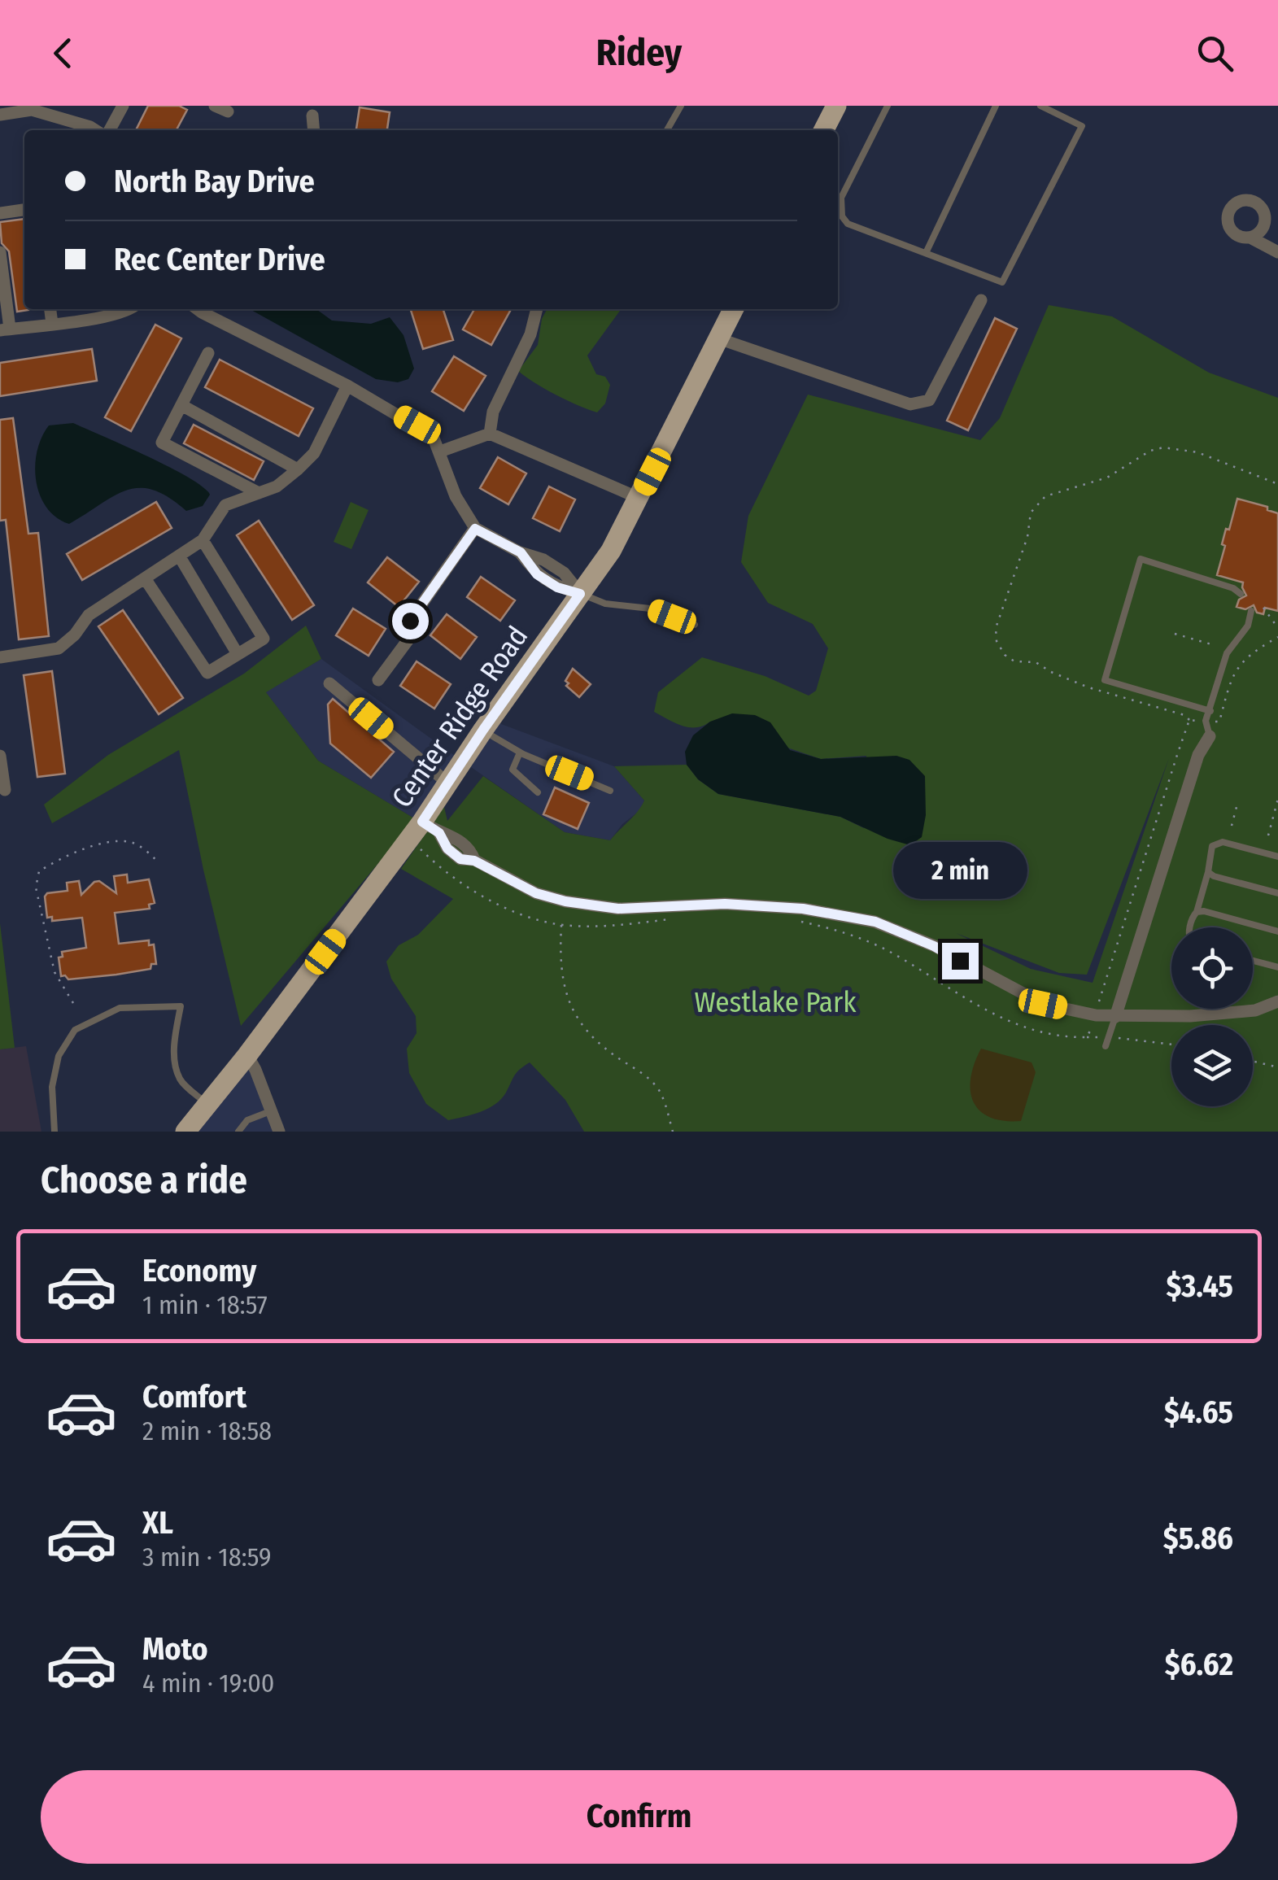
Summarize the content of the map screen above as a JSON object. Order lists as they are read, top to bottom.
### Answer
{
  "streets": {
    "main road": ["Center Ridge Road"]
  },
  "parks": ["Westlake Park"],
  "page": {
    "header": "Ridey",
    "banner": ["North Bay Drive", "Rec Center Drive"],
    "bubble": "2 min",
    "heading": "Choose a ride",
    "list": [
      {
        "name": "Economy",
        "note": "1 min · 18:57",
        "value": "$3.45"
      },
      {
        "name": "Comfort",
        "note": "2 min · 18:58",
        "value": "$4.65"
      },
      {
        "name": "XL",
        "note": "3 min · 18:59",
        "value": "$5.86"
      },
      {
        "name": "Moto",
        "note": "4 min · 19:00",
        "value": "$6.62"
      }
    ],
    "buttons": "Confirm"
  }
}
